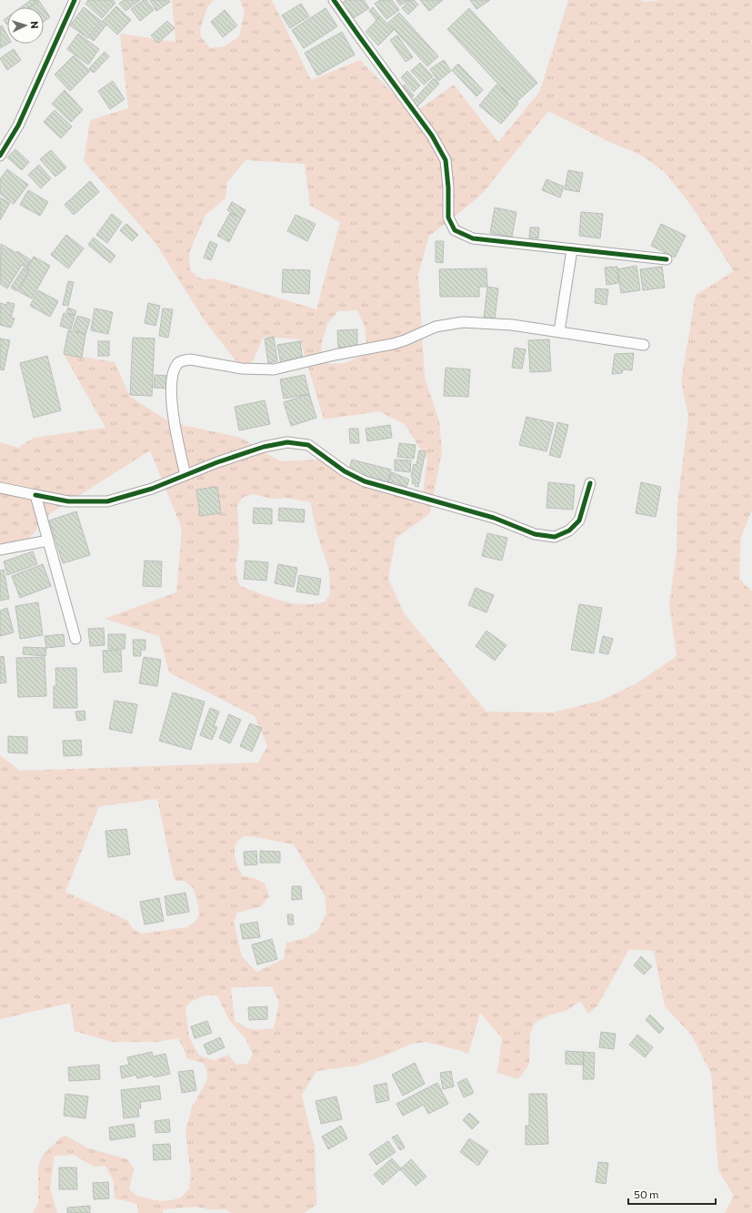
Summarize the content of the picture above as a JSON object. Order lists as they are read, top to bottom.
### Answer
{
  "scale_bar": "50 m",
  "north": "right"
}
